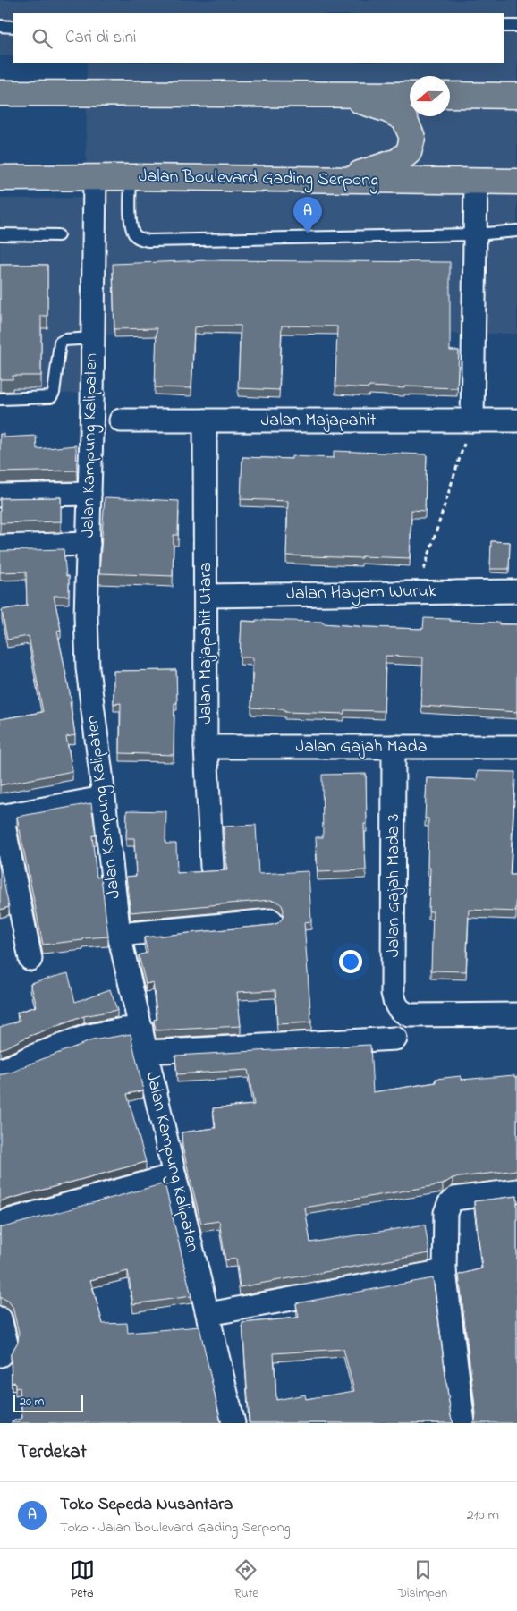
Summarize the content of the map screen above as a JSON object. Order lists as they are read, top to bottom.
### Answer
{
  "streets": {
    "main road": ["Jalan Boulevard Gading Serpong"],
    "street": [
      "Jalan Majapahit",
      "Jalan Kampung Kalipaten",
      "Jalan Hayam Wuruk",
      "Jalan Majapahit Utara",
      "Jalan Gajah Mada",
      "Jalan Gajah Mada 3"
    ]
  },
  "crossings": [
    ["Jalan Boulevard Gading Serpong", "Jalan Kampung Kalipaten"],
    ["Jalan Majapahit", "Jalan Majapahit Utara"],
    ["Jalan Hayam Wuruk", "Jalan Majapahit Utara"],
    ["Jalan Majapahit Utara", "Jalan Gajah Mada"],
    ["Jalan Gajah Mada", "Jalan Gajah Mada 3"]
  ],
  "scale_bar": "20 m",
  "north": "left",
  "page": {
    "search": "Cari di sini",
    "pins": "A",
    "scale": "20 m",
    "heading": "Terdekat",
    "list": [
      {
        "mark": "A",
        "name": "Toko Sepeda Nusantara",
        "note": "Toko · Jalan Boulevard Gading Serpong",
        "value": "210 m"
      }
    ],
    "nav": ["Peta", "Rute", "Disimpan"]
  }
}
